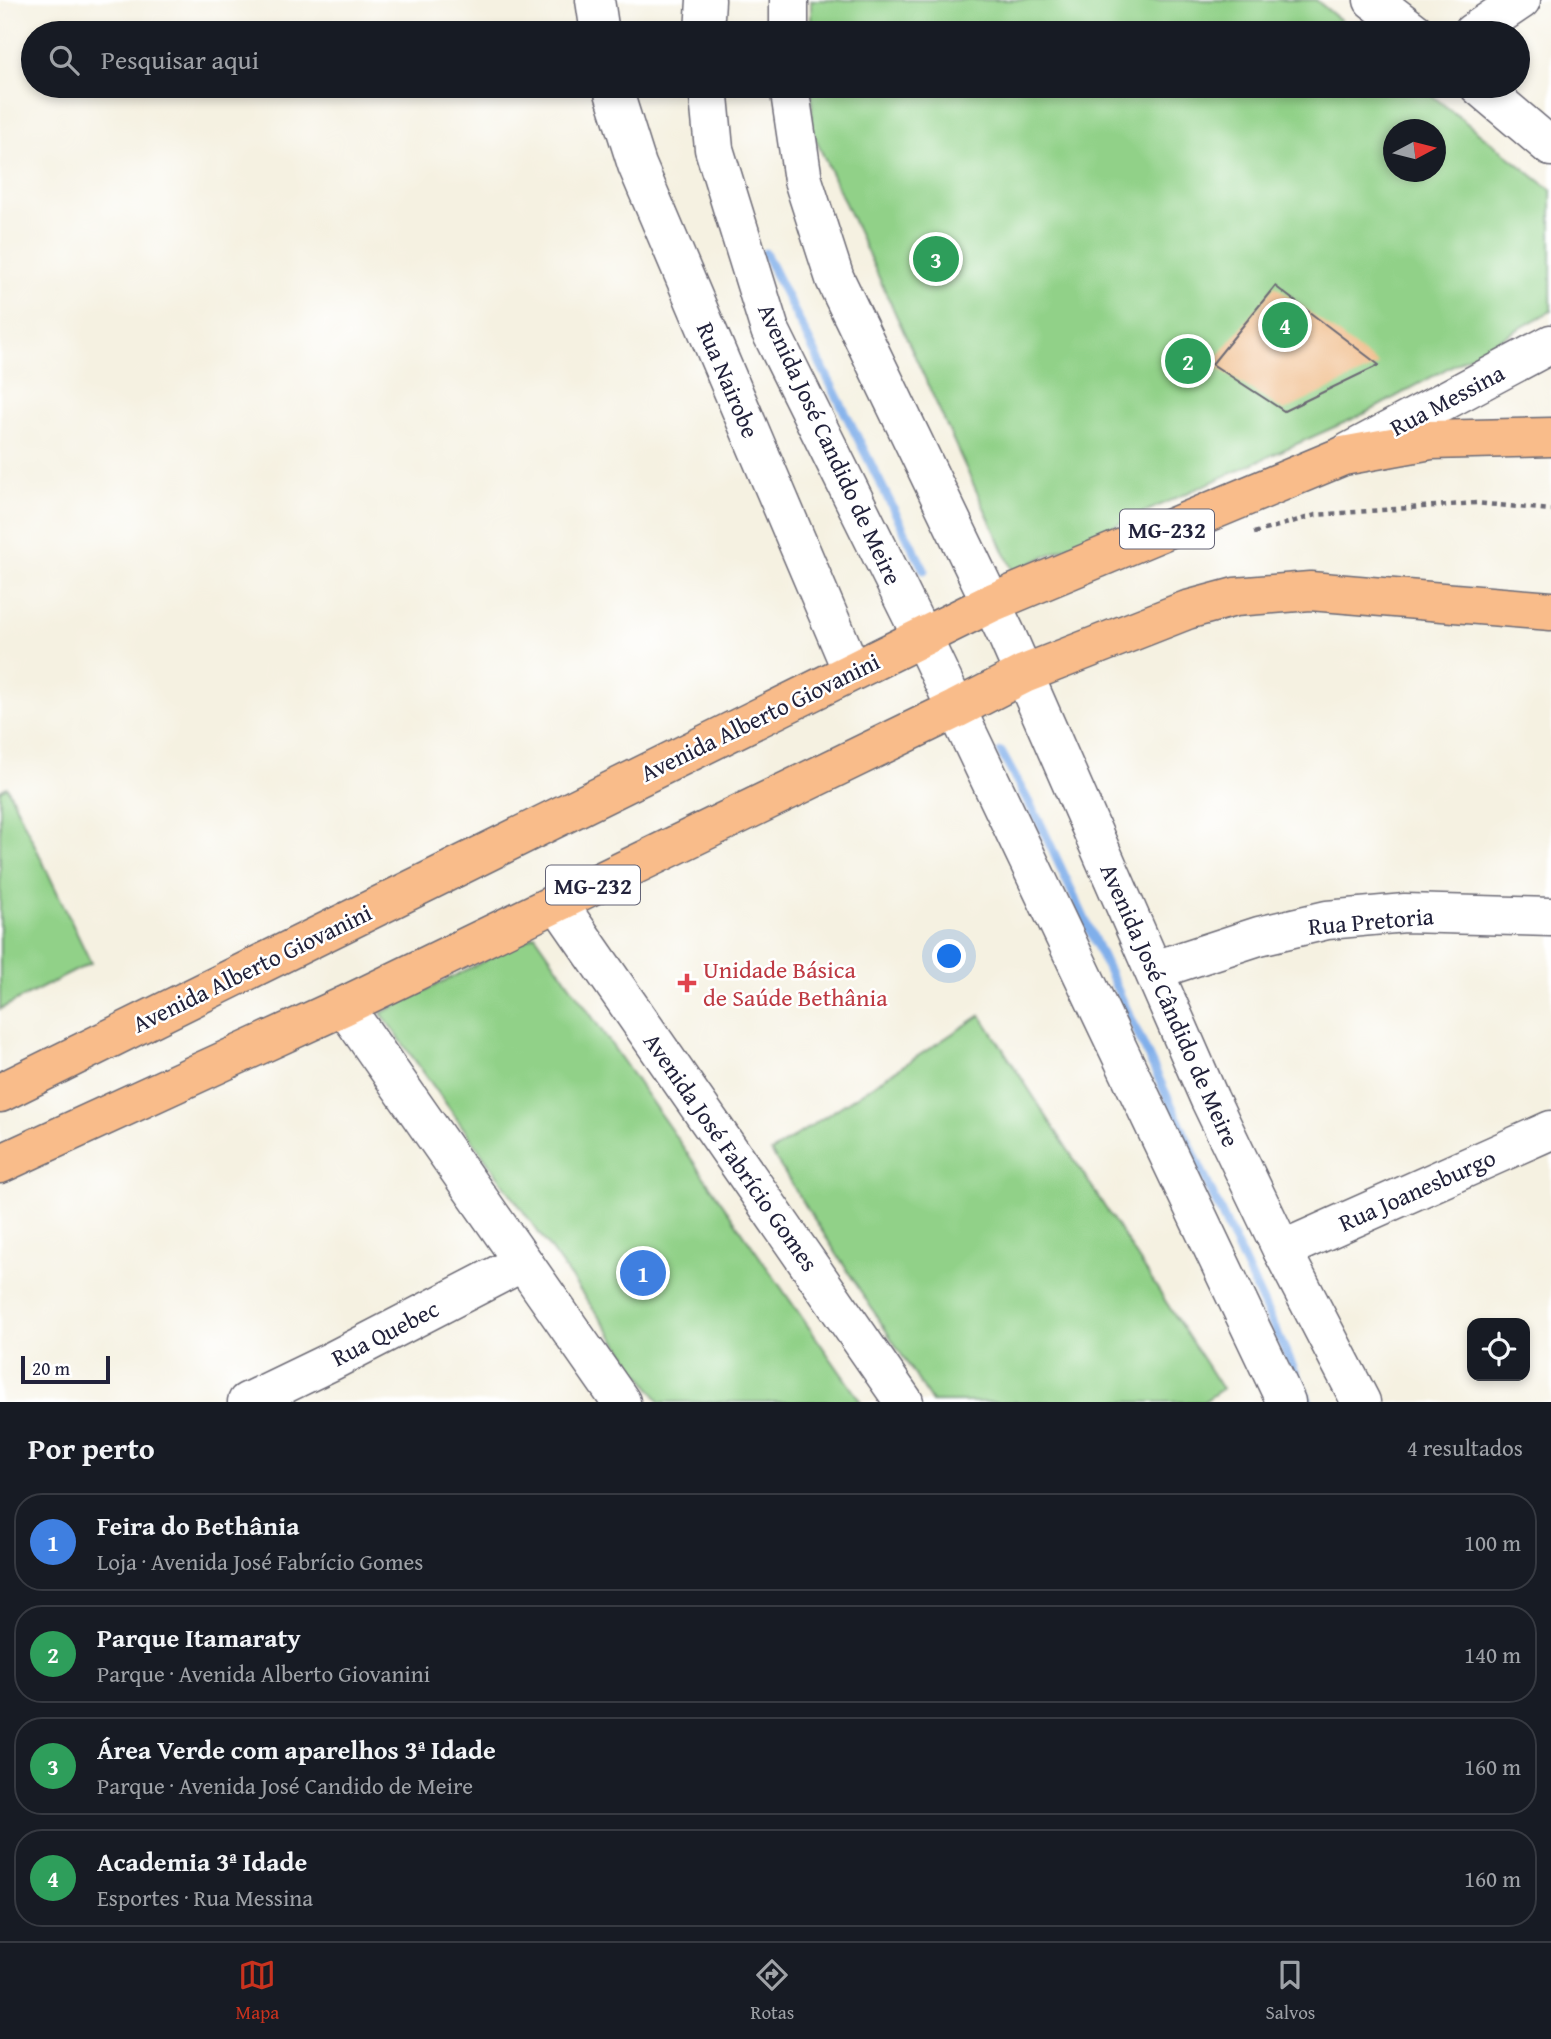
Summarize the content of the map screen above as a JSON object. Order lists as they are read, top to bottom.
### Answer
{
  "streets": {
    "main road": ["MG-232", "Avenida Alberto Giovanini"],
    "street": [
      "Rua Nairobe",
      "Rua Messina",
      "Avenida José Candido de Meire",
      "Rua Pretoria",
      "Avenida José Cândido de Meire",
      "Avenida José Fabrício Gomes",
      "Rua Joanesburgo",
      "Rua Quebec"
    ]
  },
  "crossings": [
    ["Rua Nairobe", "Avenida Alberto Giovanini"],
    ["Rua Messina", "Avenida Alberto Giovanini"],
    ["Avenida José Candido de Meire", "Avenida Alberto Giovanini"],
    ["MG-232", "Avenida José Cândido de Meire"],
    ["MG-232", "Avenida José Fabrício Gomes"],
    ["Avenida Alberto Giovanini", "Avenida José Cândido de Meire"],
    ["Rua Pretoria", "Avenida José Cândido de Meire"],
    ["Avenida José Cândido de Meire", "Rua Joanesburgo"]
  ],
  "places": {
    "health": ["Unidade Básica de Saúde Bethânia"]
  },
  "scale_bar": "20 m",
  "north": "right",
  "page": {
    "search": "Pesquisar aqui",
    "pins": [
      "3",
      "4",
      "2",
      "1"
    ],
    "scale": "20 m",
    "heading": ["Por perto", "4 resultados"],
    "list": [
      {
        "mark": "1",
        "name": "Feira do Bethânia",
        "note": "Loja · Avenida José Fabrício Gomes",
        "value": "100 m"
      },
      {
        "mark": "2",
        "name": "Parque Itamaraty",
        "note": "Parque · Avenida Alberto Giovanini",
        "value": "140 m"
      },
      {
        "mark": "3",
        "name": "Área Verde com aparelhos 3ª Idade",
        "note": "Parque · Avenida José Candido de Meire",
        "value": "160 m"
      },
      {
        "mark": "4",
        "name": "Academia 3ª Idade",
        "note": "Esportes · Rua Messina",
        "value": "160 m"
      }
    ],
    "nav": ["Mapa", "Rotas", "Salvos"]
  }
}
